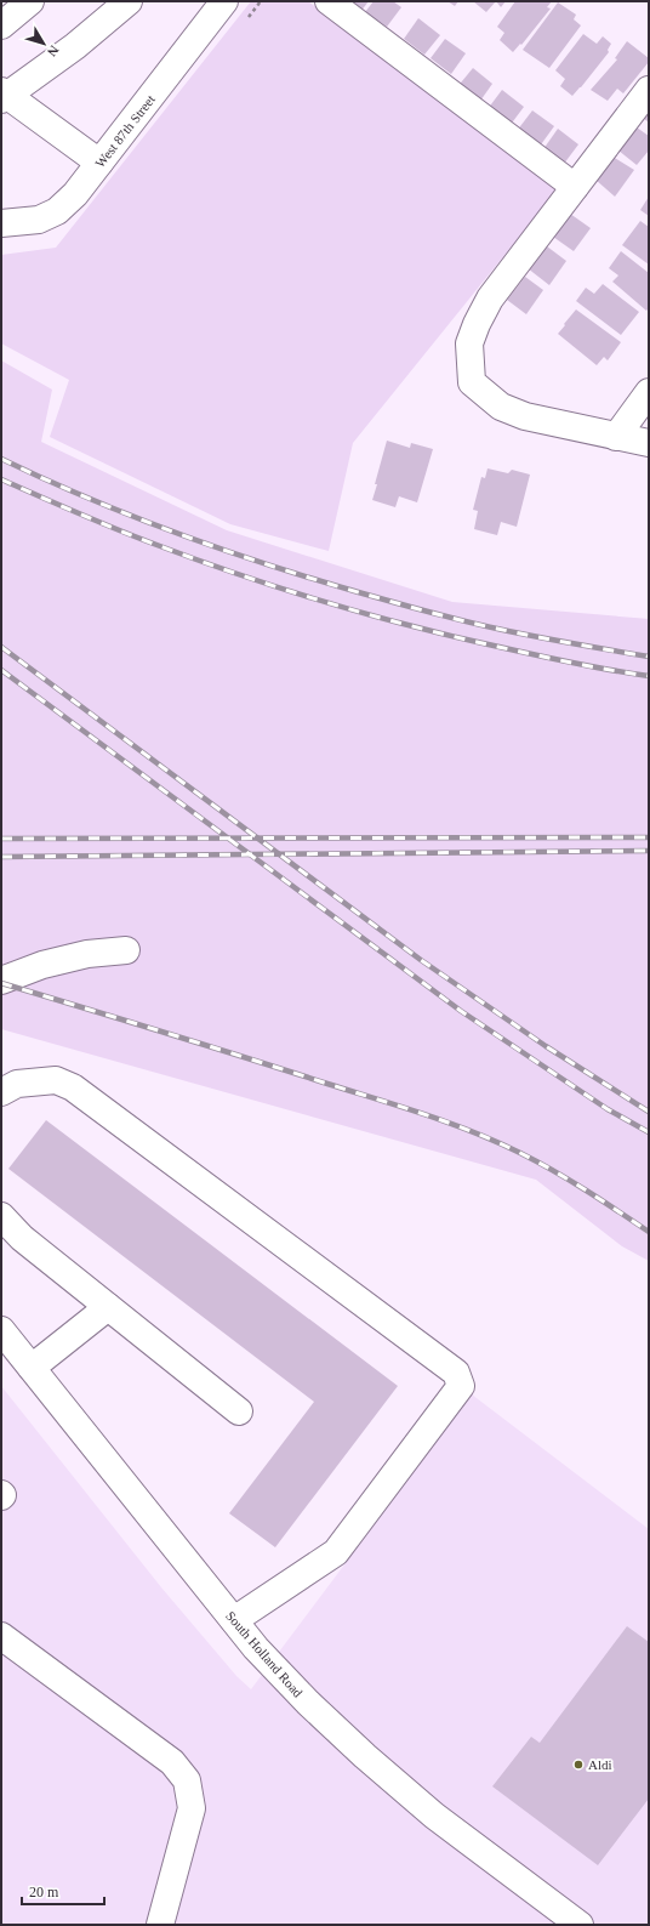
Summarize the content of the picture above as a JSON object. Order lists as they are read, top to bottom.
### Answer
{
  "streets": {
    "main road": ["West 87th Street", "South Holland Road"]
  },
  "places": ["Aldi"],
  "scale_bar": "20 m",
  "north": "bottom right"
}
